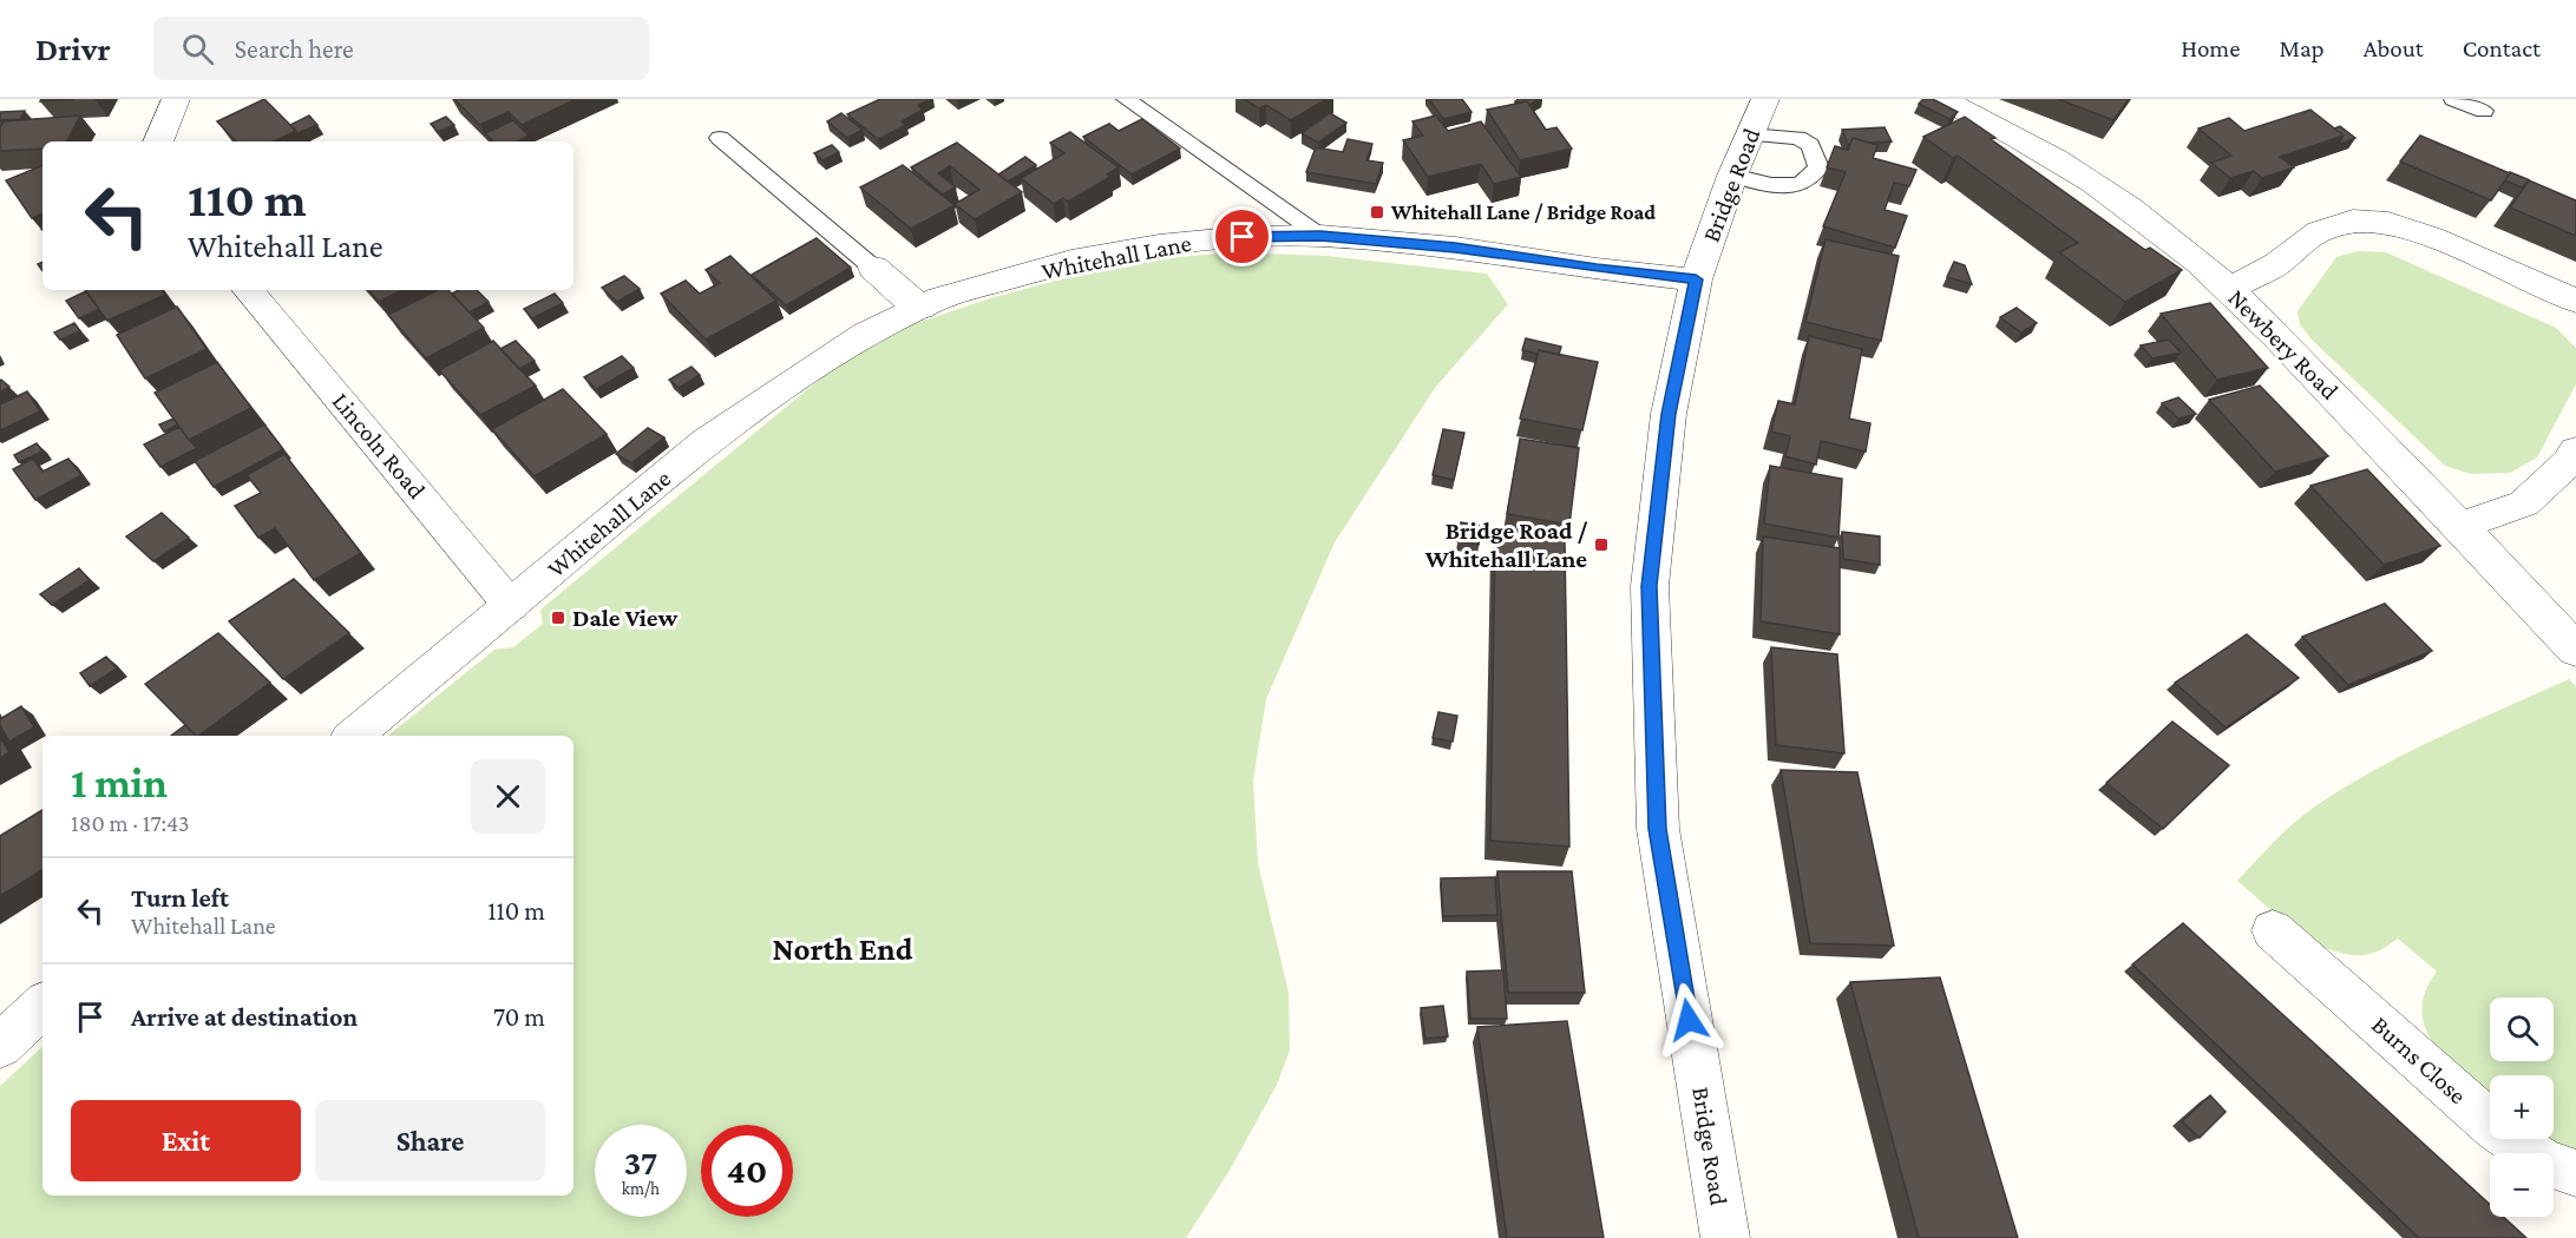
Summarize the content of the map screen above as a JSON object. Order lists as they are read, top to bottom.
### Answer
{
  "streets": {
    "street": [
      "Bridge Road",
      "Whitehall Lane",
      "Newbery Road",
      "Lincoln Road",
      "Burns Close"
    ]
  },
  "crossings": [
    ["Bridge Road", "Whitehall Lane"],
    ["Whitehall Lane", "Lincoln Road"]
  ],
  "districts": ["North End"],
  "places": {
    "transit": ["Whitehall Lane / Bridge Road", "Bridge Road / Whitehall Lane", "Dale View"]
  },
  "page": {
    "header": "Drivr",
    "search": "Search here",
    "nav": [
      "Home",
      "Map",
      "About",
      "Contact"
    ],
    "turn": ["110 m", "Whitehall Lane"],
    "heading": ["1 min", "180 m · 17:43"],
    "list": [
      {
        "name": "Turn left",
        "note": "Whitehall Lane",
        "value": "110 m"
      },
      {
        "name": "Arrive at destination",
        "value": "70 m"
      }
    ],
    "map_buttons": ["+", "−"],
    "buttons": ["Exit", "Share"],
    "speed": "37 km/h",
    "limit": "40"
  }
}
